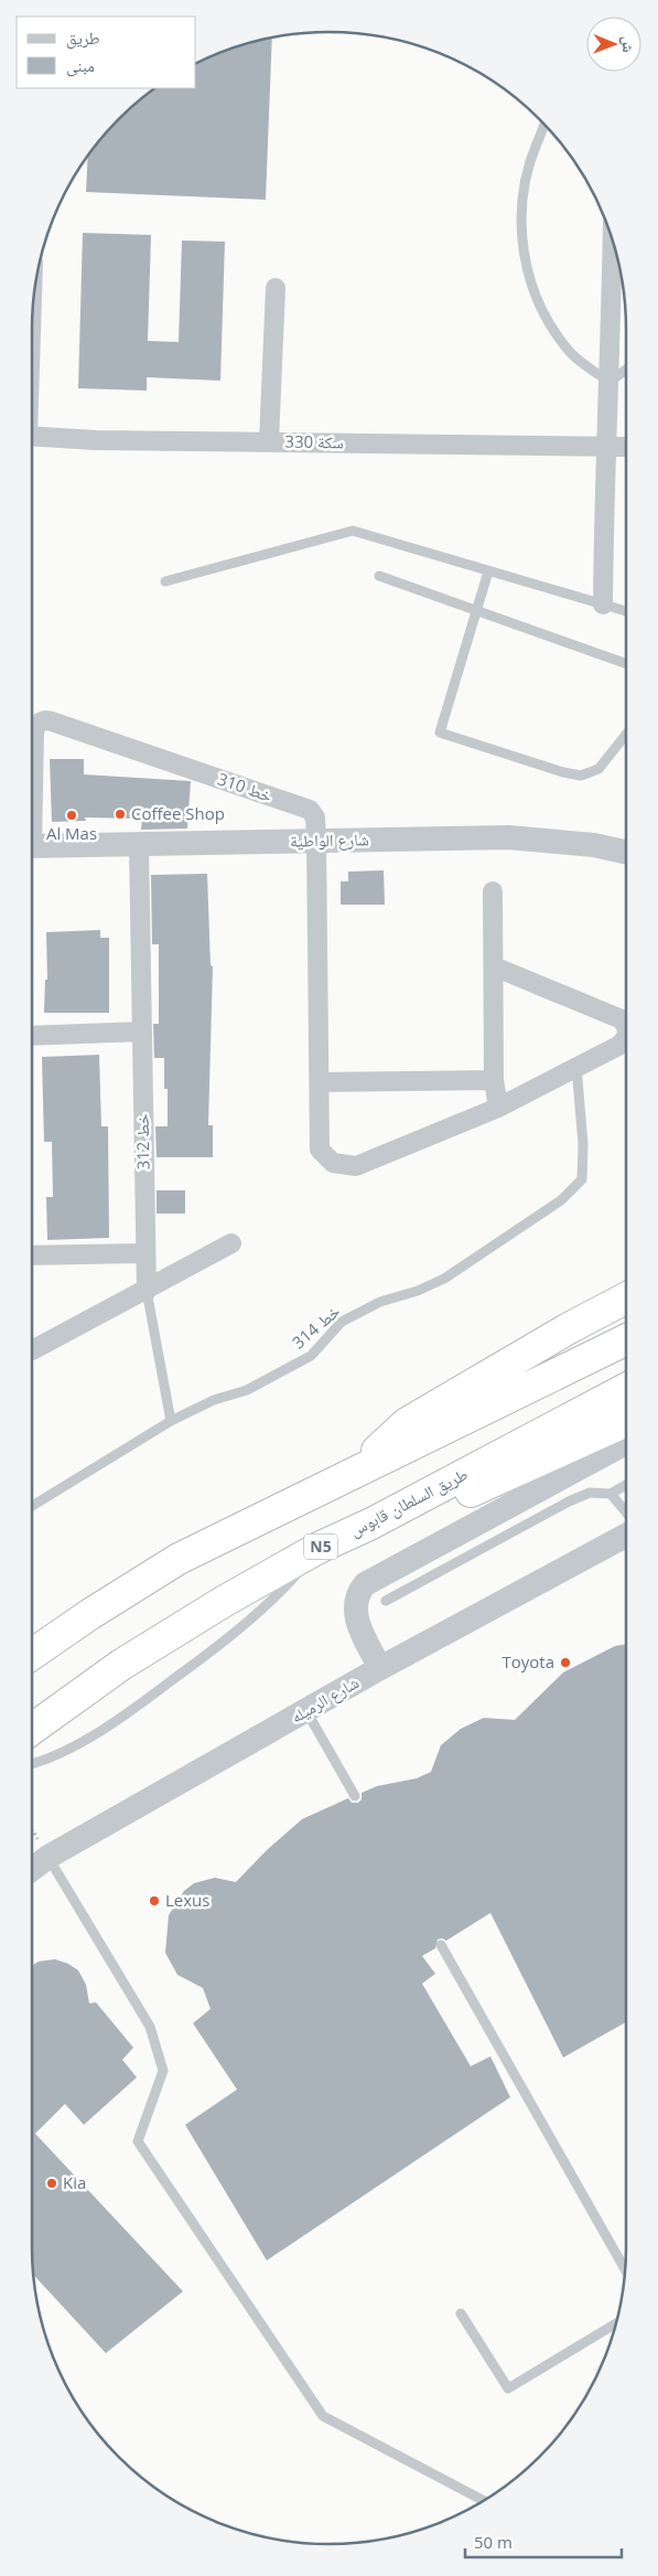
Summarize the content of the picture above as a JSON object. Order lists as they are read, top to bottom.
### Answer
{
  "streets": {
    "highway": ["طريق السلطان قابوس", "N5"],
    "street": [
      "سكة 330",
      "خط 310",
      "شارع الواطية",
      "خط 312",
      "شارع الرميله"
    ],
    "lane": ["خط 314"]
  },
  "crossings": [
    ["خط 310", "شارع الواطية"],
    ["شارع الواطية", "خط 312"]
  ],
  "places": [
    "Coffee Shop",
    "Al Mas",
    "Toyota",
    "Lexus",
    "Kia"
  ],
  "legend": ["طريق", "مبنى"],
  "scale_bar": "50 m",
  "north": "right"
}
